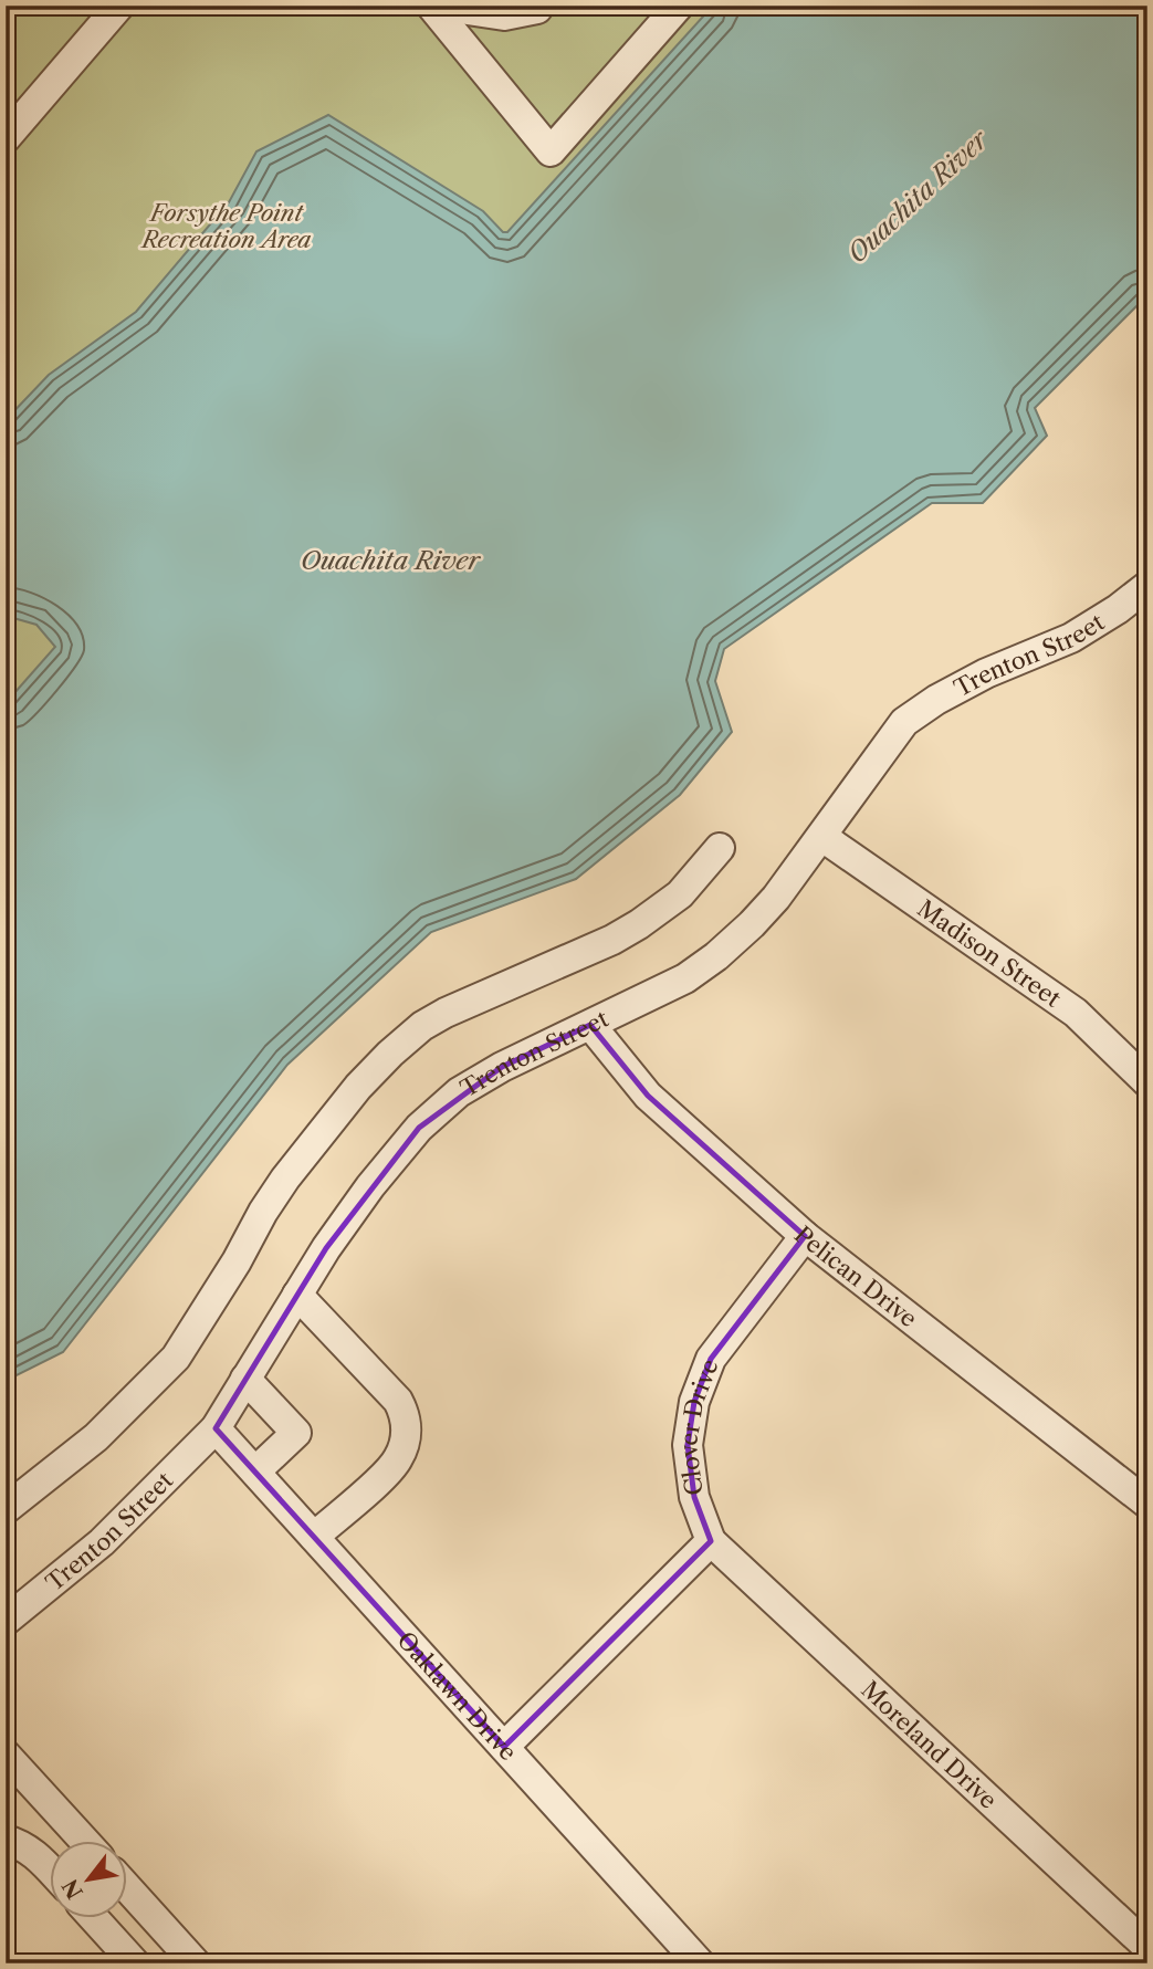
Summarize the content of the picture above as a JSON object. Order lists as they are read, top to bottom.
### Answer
{
  "streets": {
    "street": [
      "Trenton Street",
      "Madison Street",
      "Pelican Drive",
      "Clover Drive",
      "Oaklawn Drive",
      "Moreland Drive"
    ]
  },
  "crossings": [
    ["Trenton Street", "Madison Street"],
    ["Trenton Street", "Pelican Drive"],
    ["Trenton Street", "Oaklawn Drive"],
    ["Pelican Drive", "Clover Drive"],
    ["Clover Drive", "Moreland Drive"]
  ],
  "water": ["Ouachita River"],
  "parks": ["Forsythe Point Recreation Area"],
  "north": "bottom left"
}
